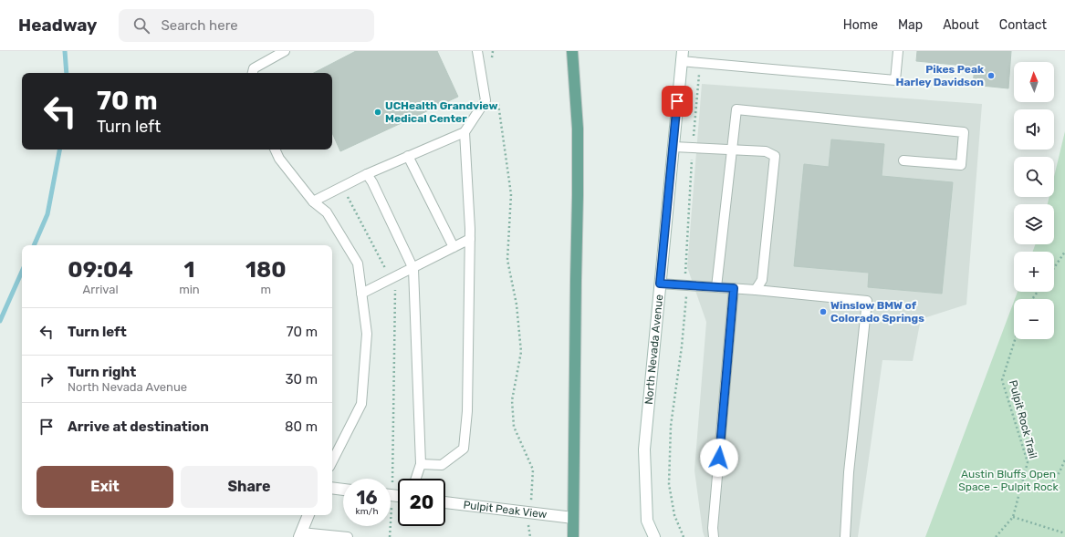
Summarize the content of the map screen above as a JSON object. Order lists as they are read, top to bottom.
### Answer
{
  "streets": {
    "main road": ["North Nevada Avenue", "Pulpit Peak View"],
    "path": ["Pulpit Rock Trail"]
  },
  "parks": ["Austin Bluffs Open Space - Pulpit Rock"],
  "places": ["Pikes Peak Harley Davidson", "UCHealth Grandview Medical Center", "Winslow BMW of Colorado Springs"],
  "north": "top",
  "page": {
    "header": "Headway",
    "search": "Search here",
    "nav": [
      "Home",
      "Map",
      "About",
      "Contact"
    ],
    "map_buttons": ["+", "−"],
    "turn": ["70 m", "Turn left"],
    "eta": [
      "09:04",
      "Arrival",
      "1",
      "min",
      "180",
      "m"
    ],
    "list": [
      {
        "name": "Turn left",
        "value": "70 m"
      },
      {
        "name": "Turn right",
        "note": "North Nevada Avenue",
        "value": "30 m"
      },
      {
        "name": "Arrive at destination",
        "value": "80 m"
      }
    ],
    "buttons": ["Exit", "Share"],
    "speed": "16 km/h",
    "limit": "20"
  }
}
